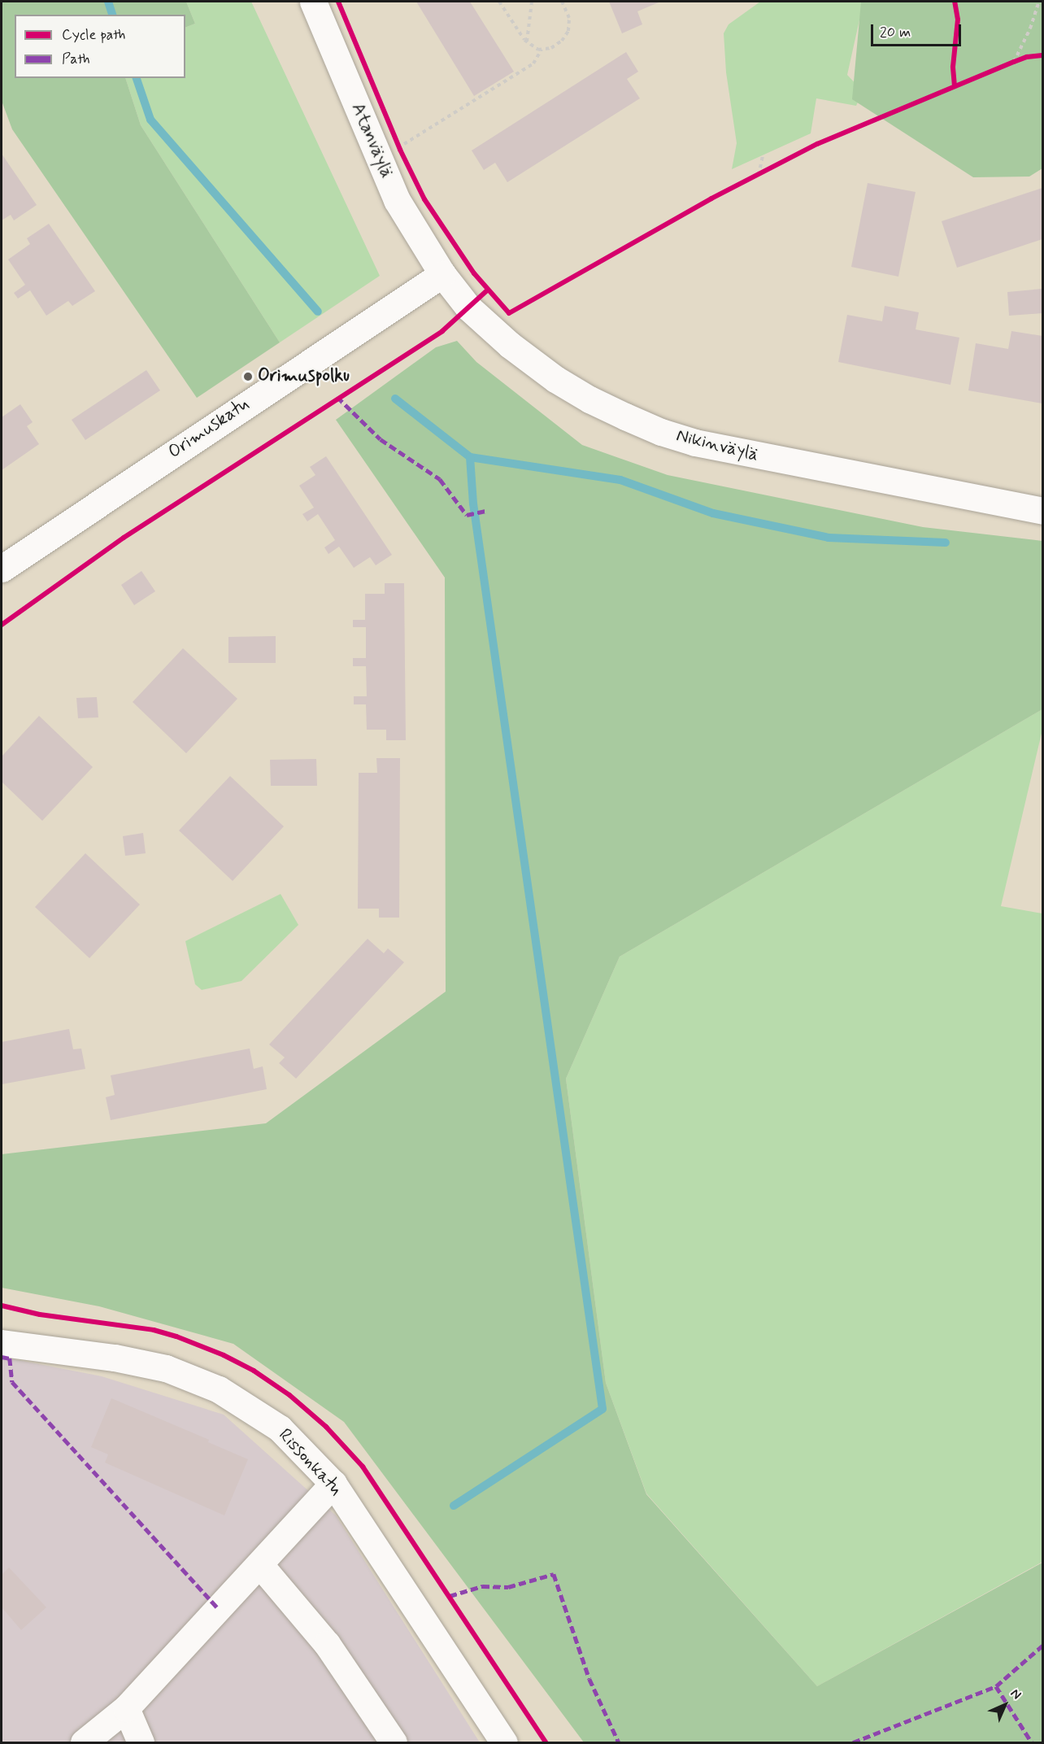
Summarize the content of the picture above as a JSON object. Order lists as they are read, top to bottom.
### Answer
{
  "streets": {
    "street": [
      "Atanväylä",
      "Orimuskatu",
      "Nikinväylä",
      "Rissonkatu"
    ]
  },
  "crossings": [
    ["Atanväylä", "Orimuskatu"],
    ["Atanväylä", "Nikinväylä"],
    ["Orimuskatu", "Nikinväylä"]
  ],
  "places": ["Orimuspolku"],
  "legend": ["Cycle path", "Path"],
  "scale_bar": "20 m",
  "north": "top right"
}
